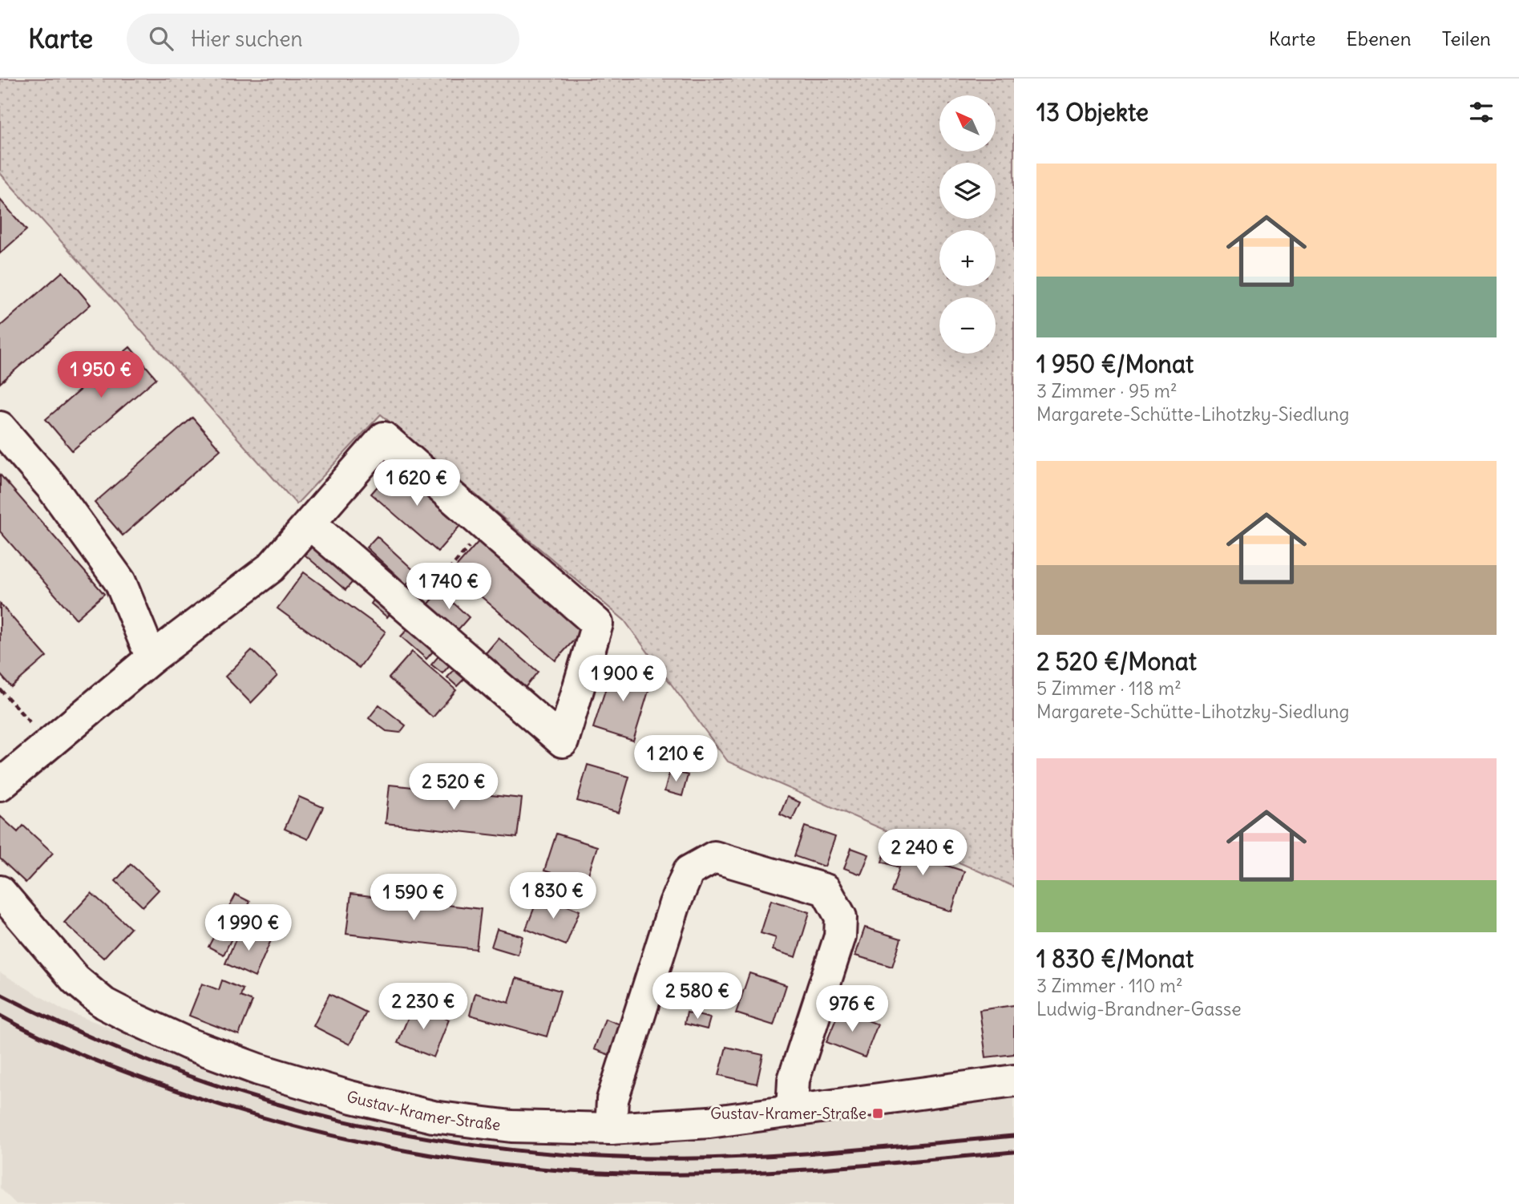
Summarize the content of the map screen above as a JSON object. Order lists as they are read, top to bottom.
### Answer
{
  "streets": {
    "street": ["Gustav-Kramer-Straße"]
  },
  "places": {
    "transit": ["Gustav-Kramer-Straße"]
  },
  "north": "top left",
  "page": {
    "header": "Karte",
    "search": "Hier suchen",
    "nav": ["Karte", "Ebenen", "Teilen"],
    "heading": "13 Objekte",
    "map_buttons": ["+", "−"],
    "list": [
      {
        "name": "1 950 €/Monat",
        "note": "3 Zimmer · 95 m² · Margarete-Schütte-Lihotzky-Siedlung"
      },
      {
        "name": "2 520 €/Monat",
        "note": "5 Zimmer · 118 m² · Margarete-Schütte-Lihotzky-Siedlung"
      },
      {
        "name": "1 830 €/Monat",
        "note": "3 Zimmer · 110 m² · Ludwig-Brandner-Gasse"
      }
    ],
    "price": [
      "1 950 €",
      "1 620 €",
      "1 740 €",
      "1 900 €",
      "1 210 €",
      "2 520 €",
      "2 240 €",
      "1 830 €",
      "1 590 €",
      "1 990 €",
      "2 580 €",
      "2 230 €",
      "976 €"
    ]
  }
}
